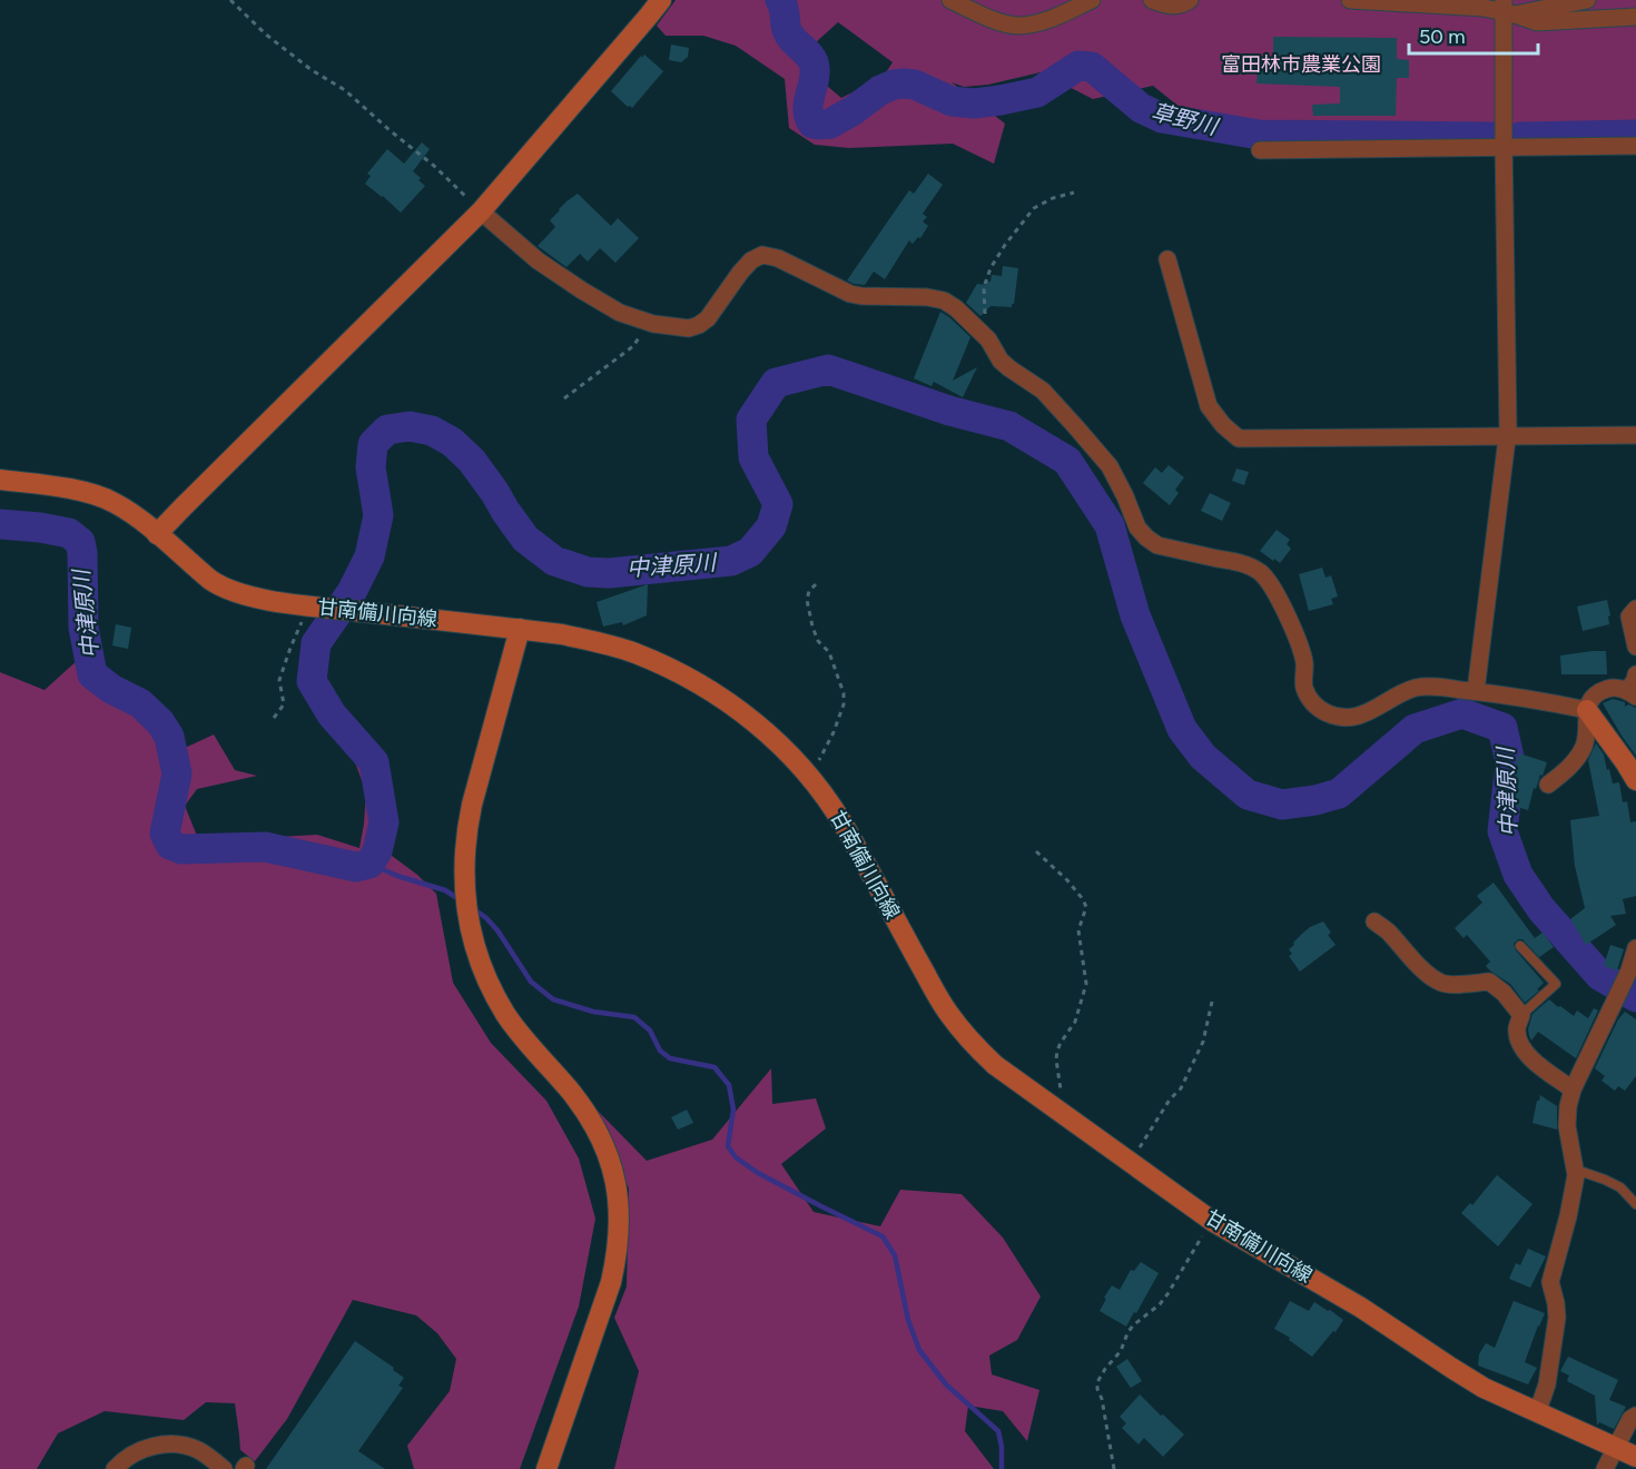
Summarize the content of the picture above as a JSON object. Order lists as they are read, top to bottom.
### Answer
{
  "streets": {
    "main road": ["甘南備川向線"]
  },
  "water": ["草野川", "中津原川"],
  "parks": ["富田林市農業公園"],
  "scale_bar": "50 m"
}
